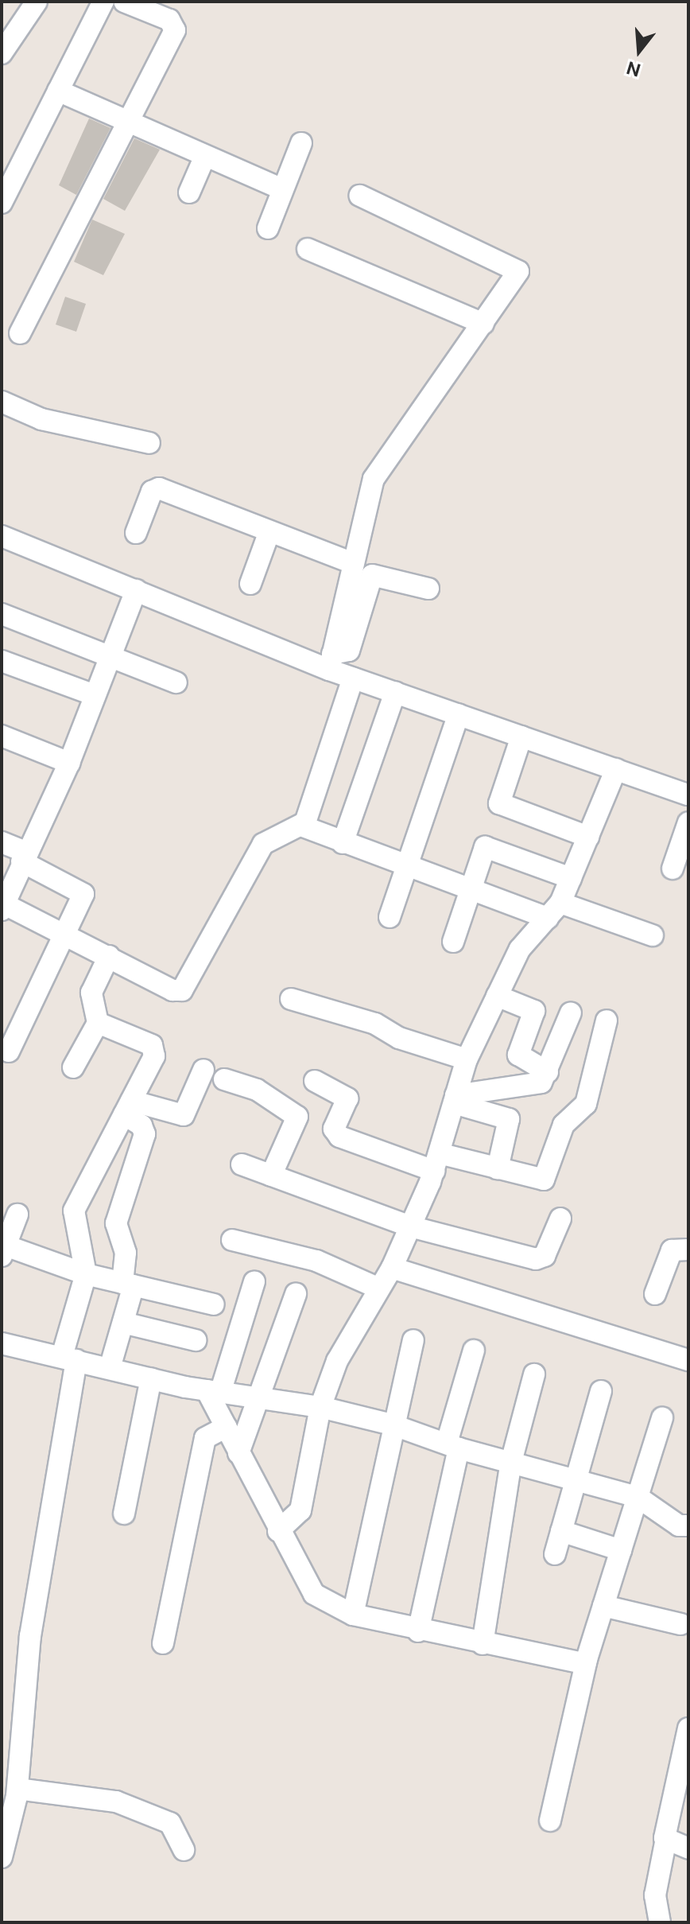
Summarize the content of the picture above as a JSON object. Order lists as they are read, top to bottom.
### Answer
{
  "north": "bottom"
}
